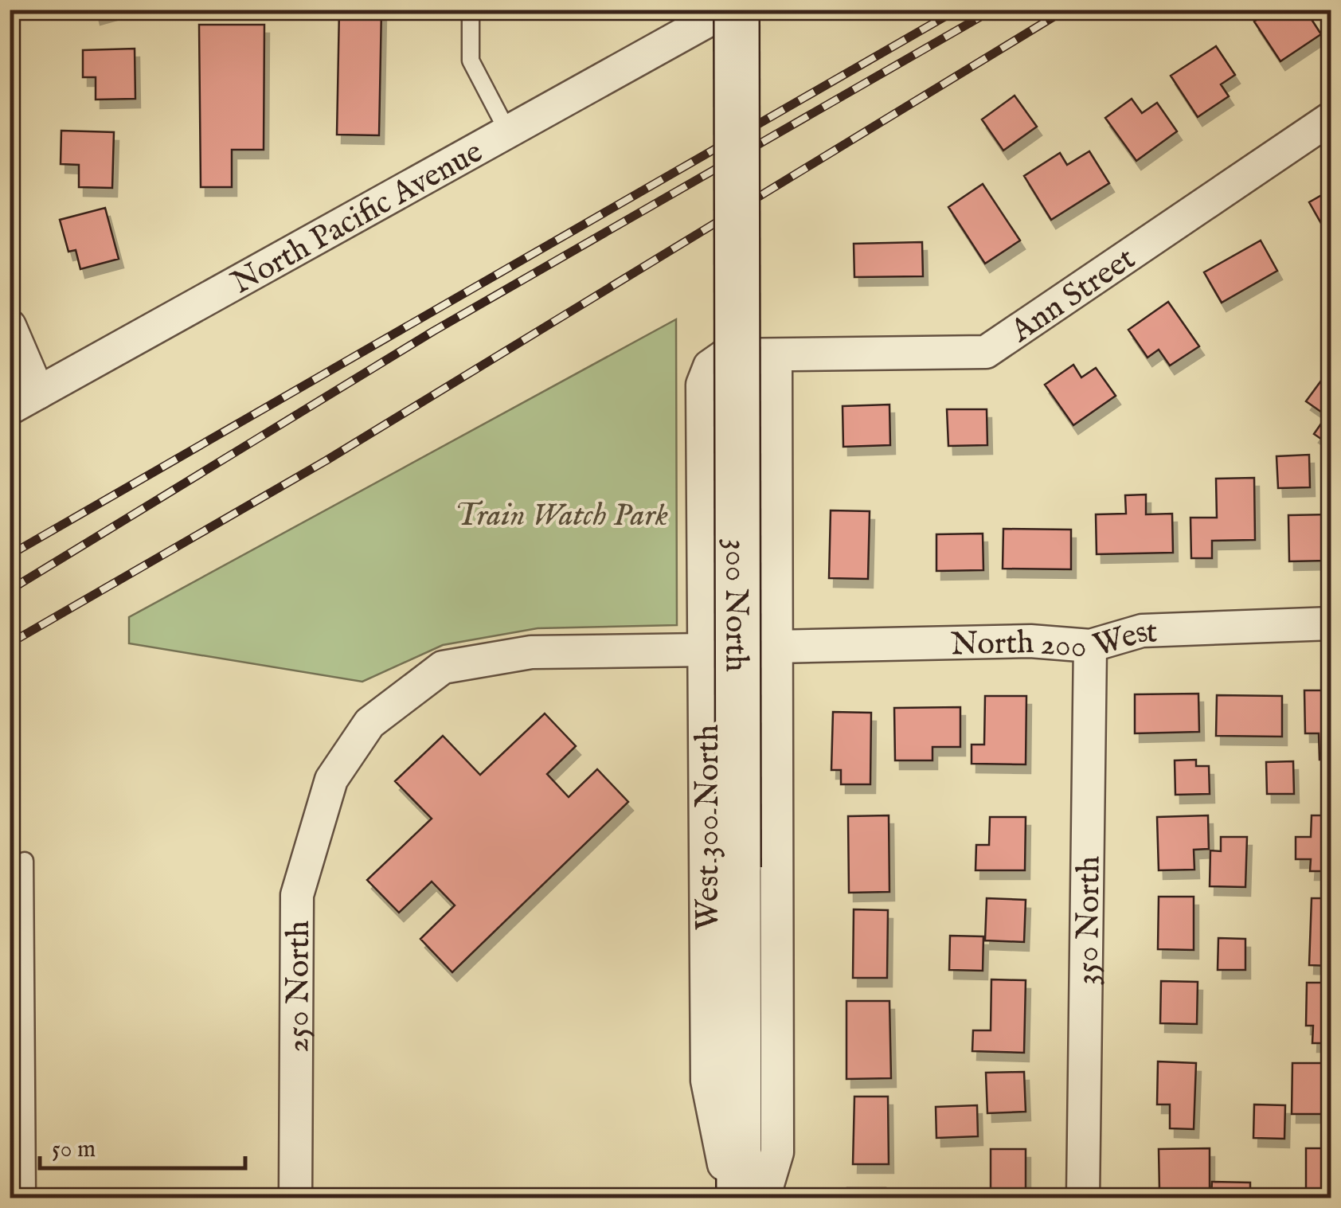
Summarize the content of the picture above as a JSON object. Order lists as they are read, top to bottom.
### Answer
{
  "streets": {
    "main road": ["300 North"],
    "street": [
      "North Pacific Avenue",
      "Ann Street",
      "North 200 West",
      "West 300 North",
      "350 North",
      "250 North"
    ]
  },
  "crossings": [
    ["North Pacific Avenue", "300 North"],
    ["Ann Street", "West 300 North"],
    ["North 200 West", "350 North"],
    ["West 300 North", "250 North"]
  ],
  "parks": ["Train Watch Park"],
  "scale_bar": "50 m"
}
